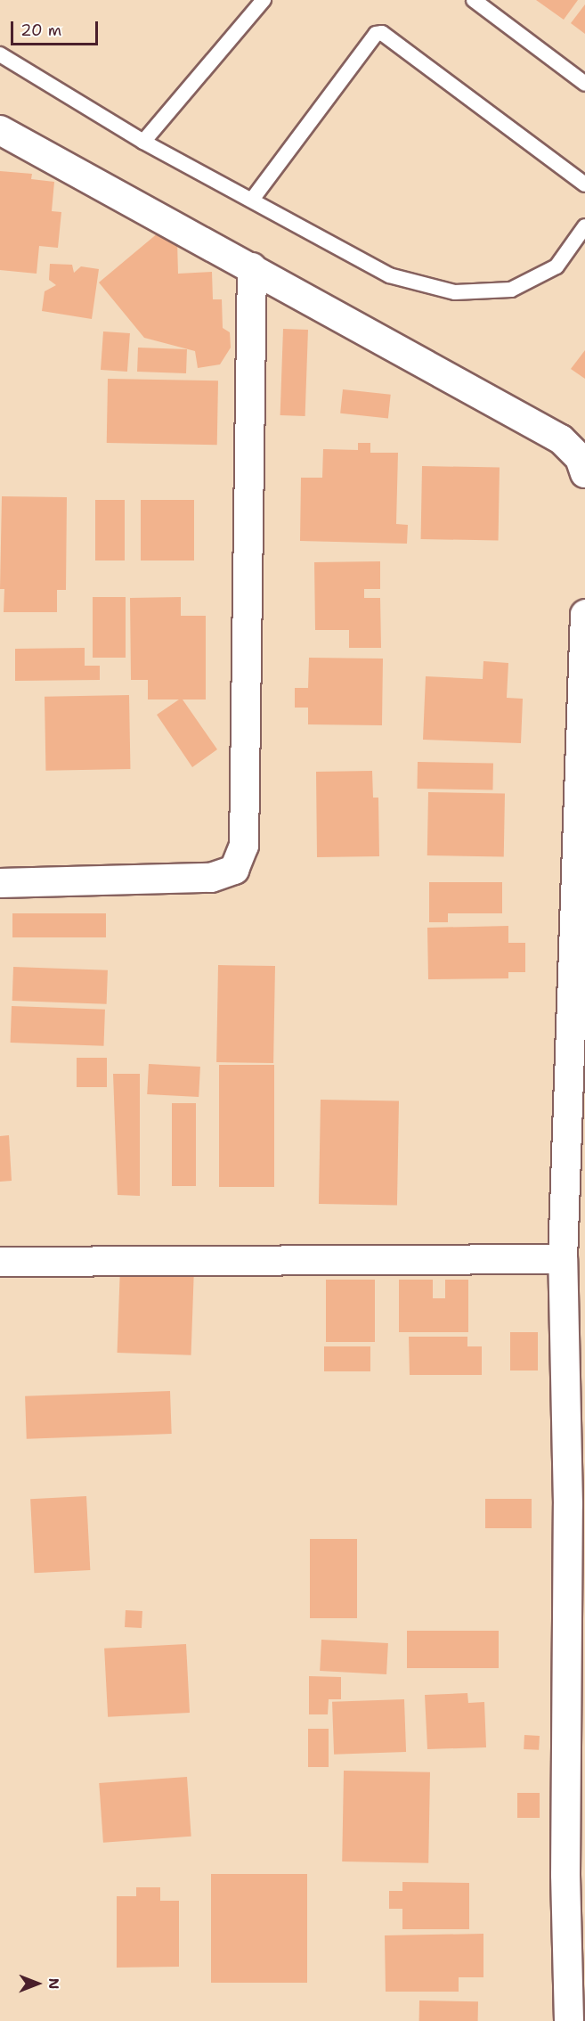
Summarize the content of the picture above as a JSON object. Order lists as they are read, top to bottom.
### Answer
{
  "scale_bar": "20 m",
  "north": "right"
}
